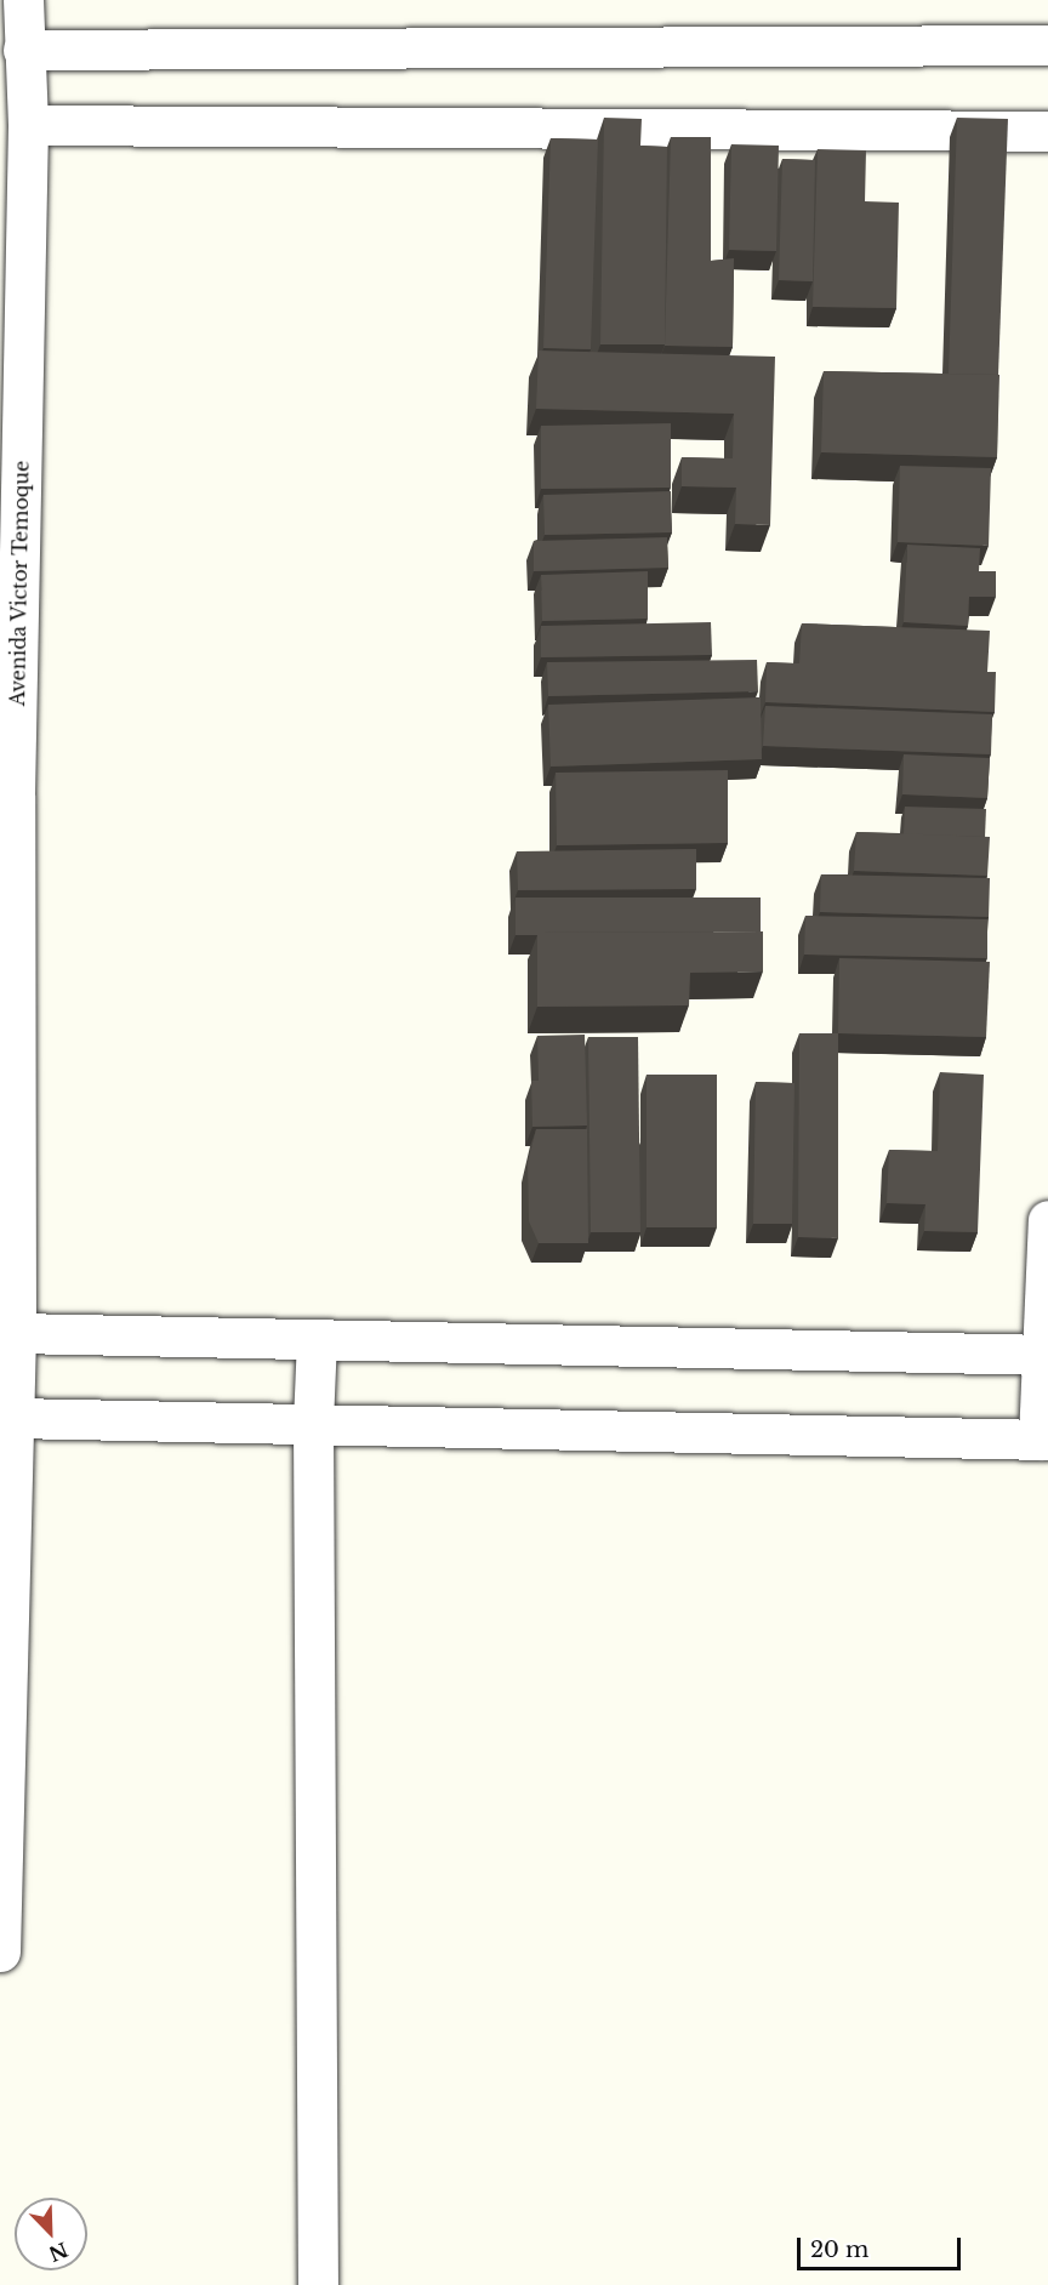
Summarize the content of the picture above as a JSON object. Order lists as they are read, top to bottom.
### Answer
{
  "streets": {
    "street": ["Avenida Victor Temoque"]
  },
  "scale_bar": "20 m",
  "north": "bottom right"
}
